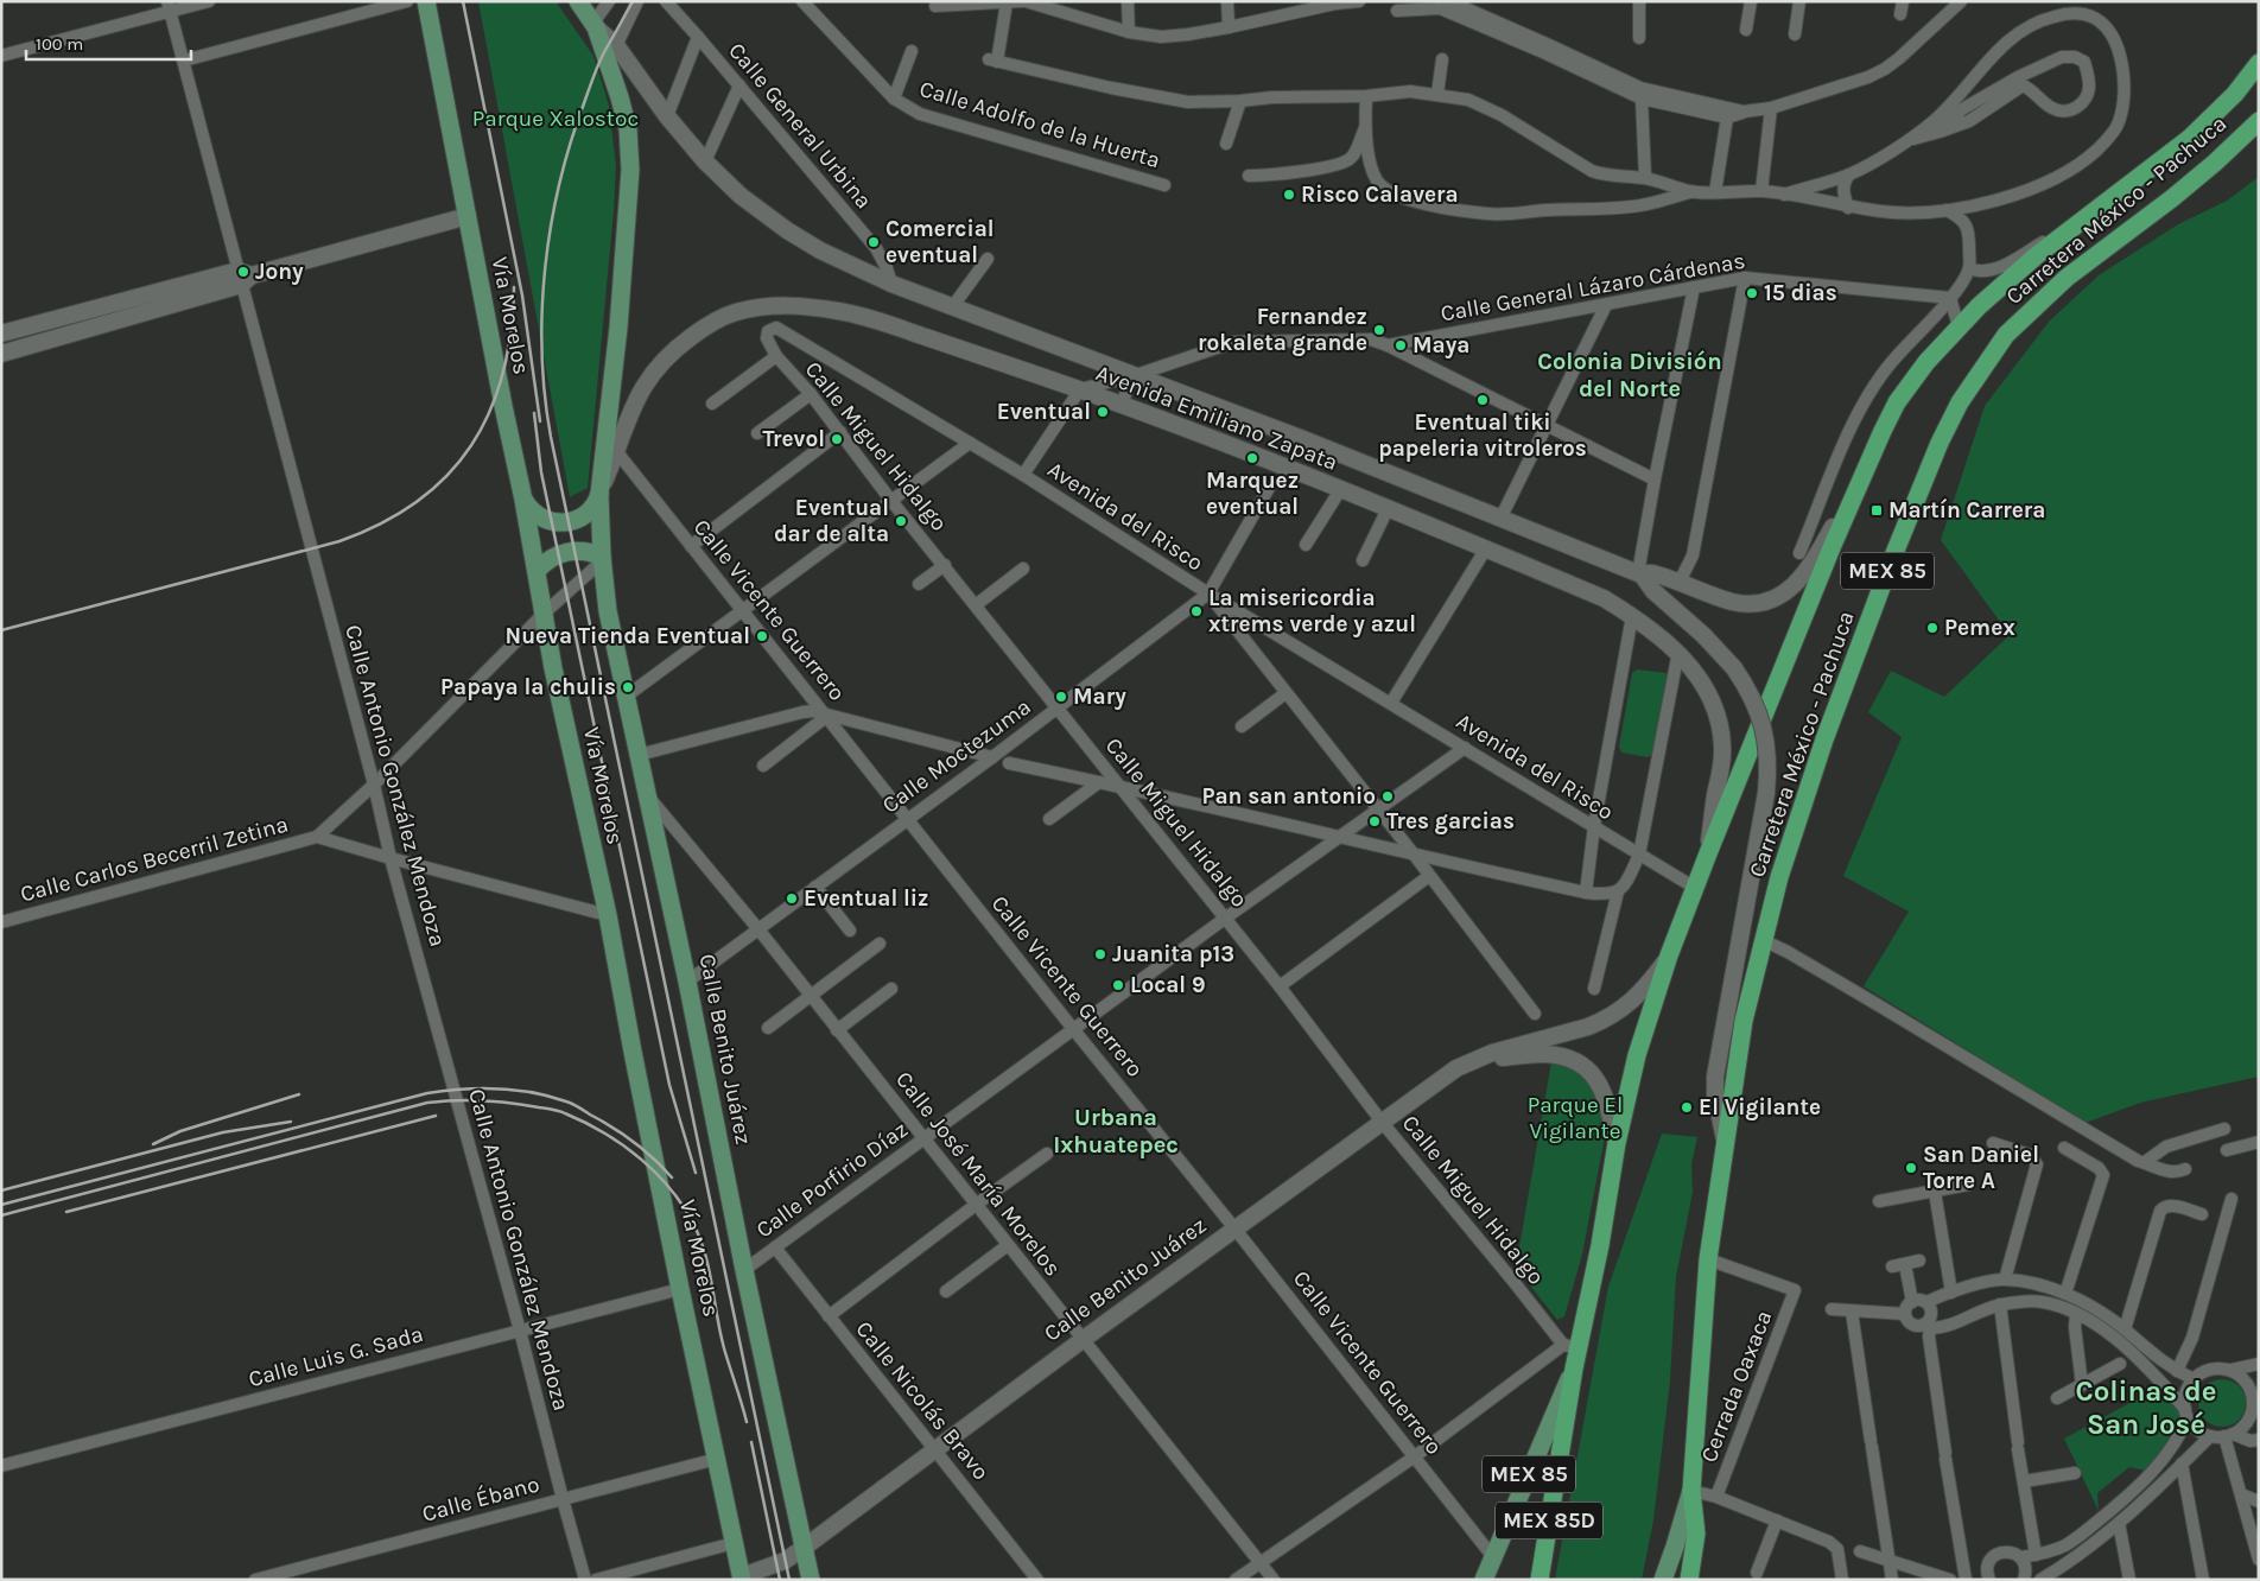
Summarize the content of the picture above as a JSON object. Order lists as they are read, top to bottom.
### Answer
{
  "streets": {
    "highway": ["Carretera México - Pachuca", "MEX 85", "MEX 85D"],
    "main road": ["Vía Morelos", "Avenida Emiliano Zapata", "Calle Benito Juárez"],
    "street": [
      "Calle Adolfo de la Huerta",
      "Calle General Urbina",
      "Calle General Lázaro Cárdenas",
      "Calle Miguel Hidalgo",
      "Avenida del Risco",
      "Calle Vicente Guerrero",
      "Calle Moctezuma",
      "Calle Antonio González Mendoza",
      "Calle Carlos Becerril Zetina",
      "Calle José María Morelos",
      "Calle Porfirio Díaz",
      "Calle Luis G. Sada",
      "Cerrada Oaxaca",
      "Calle Nicolás Bravo",
      "Calle Ébano"
    ]
  },
  "crossings": [
    ["Calle General Urbina", "Avenida Emiliano Zapata"],
    ["Carretera México - Pachuca", "Avenida Emiliano Zapata"],
    ["Carretera México - Pachuca", "Calle Miguel Hidalgo"],
    ["Carretera México - Pachuca", "Avenida del Risco"],
    ["Carretera México - Pachuca", "MEX 85"],
    ["Carretera México - Pachuca", "Calle Benito Juárez"],
    ["Carretera México - Pachuca", "Cerrada Oaxaca"],
    ["Carretera México - Pachuca", "MEX 85D"],
    ["Calle General Lázaro Cárdenas", "Avenida Emiliano Zapata"],
    ["Vía Morelos", "Calle Carlos Becerril Zetina"],
    ["Vía Morelos", "Calle Benito Juárez"],
    ["Vía Morelos", "Calle Luis G. Sada"],
    ["Vía Morelos", "Calle Ébano"],
    ["Avenida Emiliano Zapata", "Calle Vicente Guerrero"],
    ["Calle Miguel Hidalgo", "Avenida del Risco"],
    ["Calle Miguel Hidalgo", "Calle Moctezuma"],
    ["Calle Miguel Hidalgo", "Calle Benito Juárez"],
    ["Calle Miguel Hidalgo", "Calle Porfirio Díaz"],
    ["Avenida del Risco", "Calle Moctezuma"],
    ["Avenida del Risco", "Calle Porfirio Díaz"],
    ["MEX 85", "Calle Vicente Guerrero"],
    ["MEX 85", "MEX 85D"],
    ["Calle Vicente Guerrero", "Calle Moctezuma"],
    ["Calle Vicente Guerrero", "Calle Benito Juárez"],
    ["Calle Vicente Guerrero", "Calle Porfirio Díaz"],
    ["Calle Moctezuma", "Calle Benito Juárez"],
    ["Calle Moctezuma", "Calle José María Morelos"],
    ["Calle Antonio González Mendoza", "Calle Carlos Becerril Zetina"],
    ["Calle Antonio González Mendoza", "Calle Luis G. Sada"],
    ["Calle Antonio González Mendoza", "Calle Ébano"],
    ["Calle Carlos Becerril Zetina", "Calle Benito Juárez"],
    ["Calle Benito Juárez", "Calle José María Morelos"],
    ["Calle Benito Juárez", "Calle Porfirio Díaz"],
    ["Calle Benito Juárez", "Calle Nicolás Bravo"],
    ["Calle José María Morelos", "Calle Porfirio Díaz"],
    ["Calle Porfirio Díaz", "Calle Nicolás Bravo"]
  ],
  "districts": ["Colonia División del Norte", "Urbana Ixhuatepec", "Colinas de San José"],
  "parks": ["Parque Xalostoc", "Parque El Vigilante"],
  "places": {
    "other": [
      "Risco Calavera",
      "Comercial eventual",
      "Jony",
      "15 dias",
      "Fernandez rokaleta grande",
      "Maya",
      "Eventual tiki papeleria vitroleros",
      "Eventual",
      "Trevol",
      "Marquez eventual",
      "Eventual dar de alta",
      "La misericordia xtrems verde y azul",
      "Pemex",
      "Nueva Tienda Eventual",
      "Papaya la chulis",
      "Mary",
      "Pan san antonio",
      "Tres garcias",
      "Eventual liz",
      "Juanita p13",
      "Local 9",
      "El Vigilante",
      "San Daniel Torre A"
    ],
    "transit": ["Martín Carrera"]
  },
  "scale_bar": "100 m"
}
